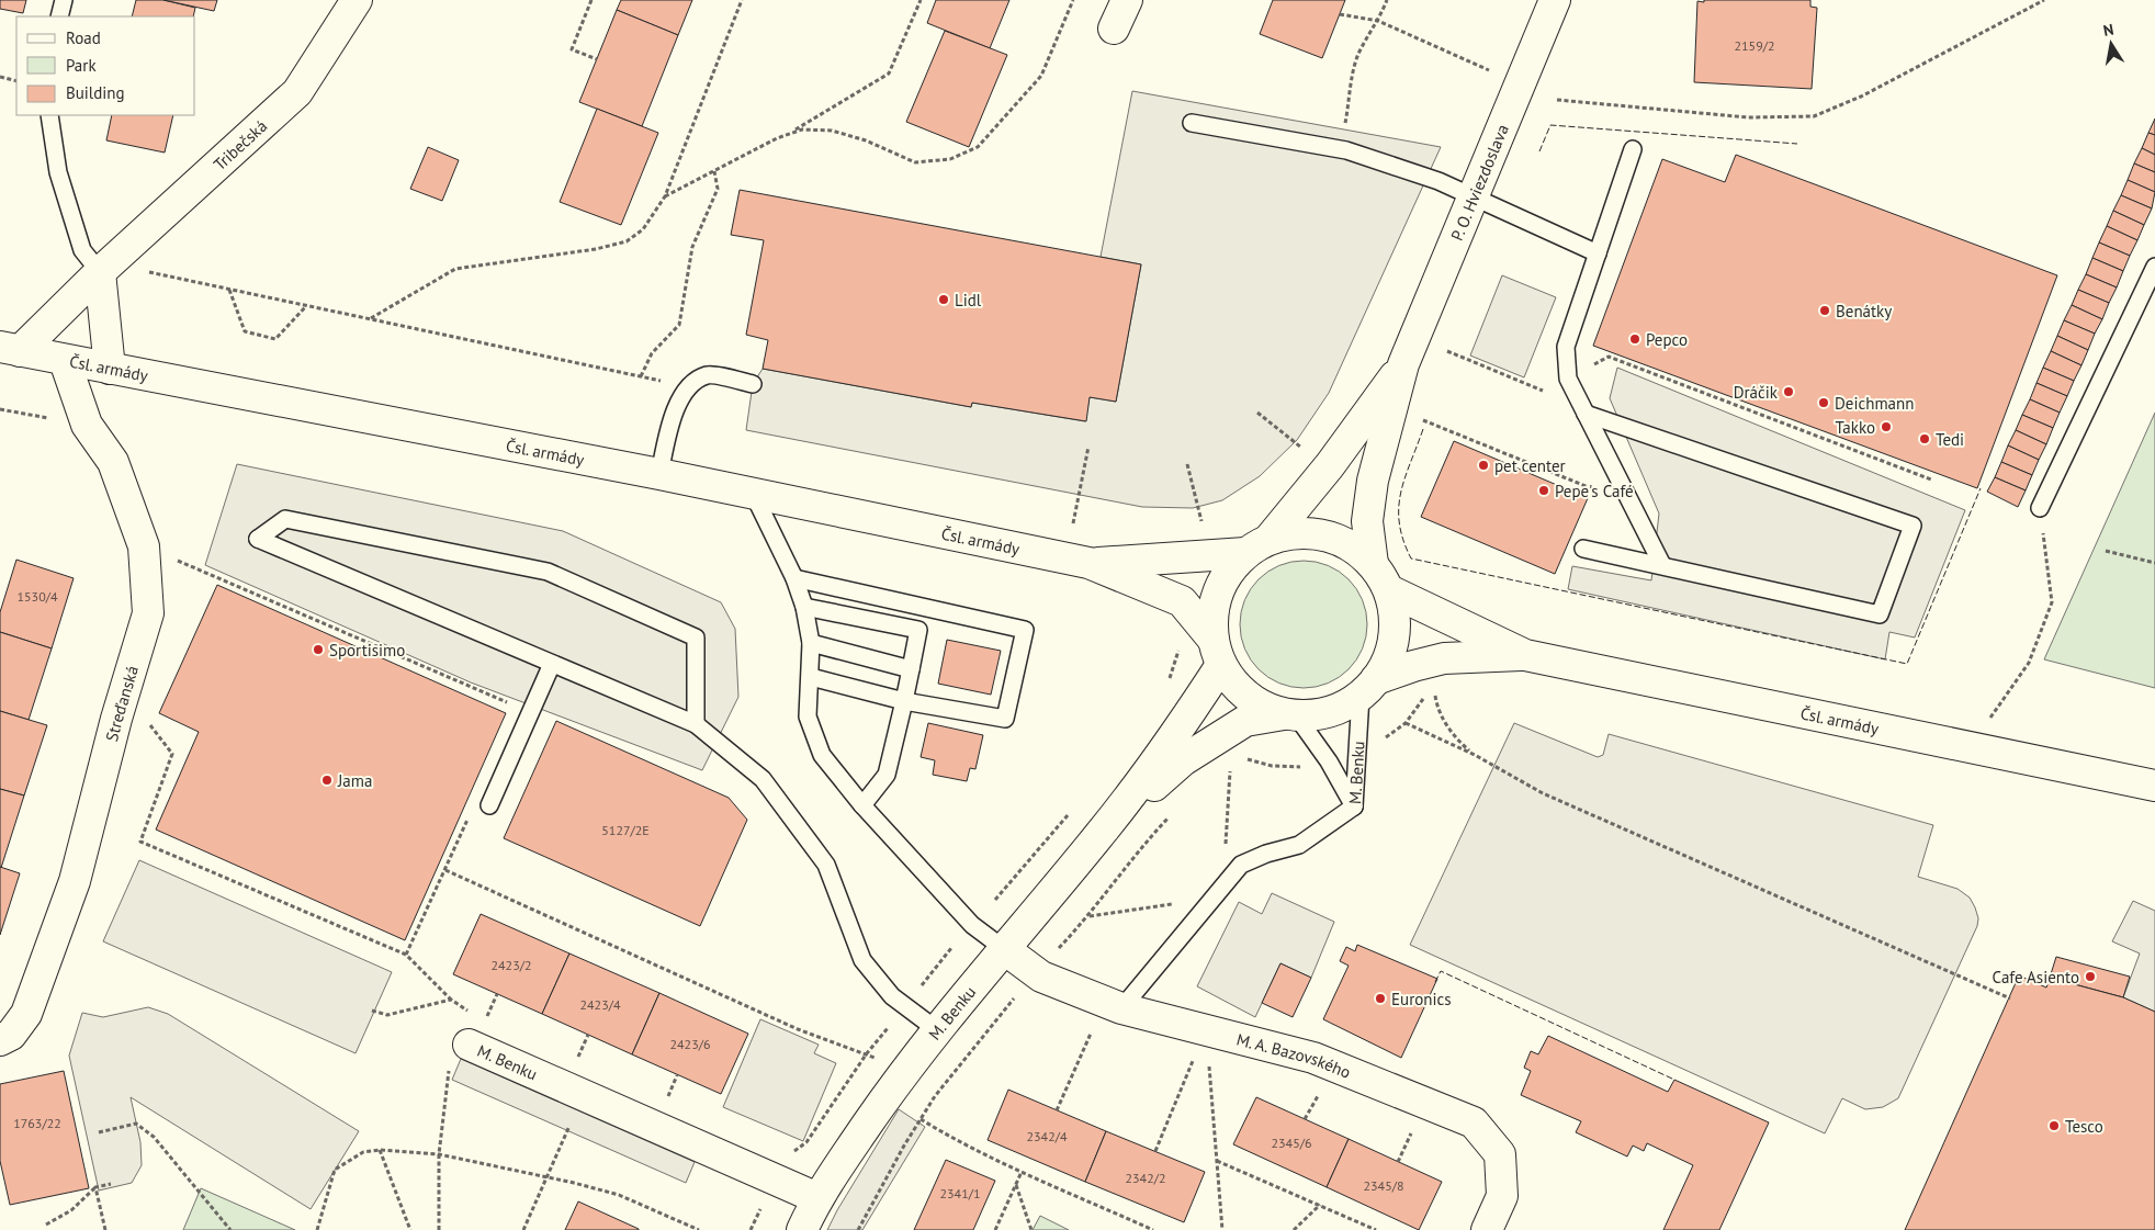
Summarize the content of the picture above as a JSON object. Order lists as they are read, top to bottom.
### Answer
{
  "streets": {
    "street": [
      "Tribečská",
      "P. O. Hviezdoslava",
      "Čsl. armády",
      "Streďanská",
      "M. Benku",
      "M. A. Bazovského"
    ]
  },
  "crossings": [
    ["Tribečská", "Čsl. armády"],
    ["P. O. Hviezdoslava", "Čsl. armády"],
    ["P. O. Hviezdoslava", "M. Benku"],
    ["Čsl. armády", "Streďanská"],
    ["Čsl. armády", "M. Benku"],
    ["M. Benku", "M. A. Bazovského"]
  ],
  "places": [
    "Lidl",
    "Benátky",
    "Pepco",
    "Dráčik",
    "Deichmann",
    "Takko",
    "Tedi",
    "pet center",
    "Pepe's Café",
    "Sportisimo",
    "Jama",
    "Cafe Asiento",
    "Euronics",
    "Tesco"
  ],
  "house_numbers": [
    "2159/2",
    "1530/4",
    "5127/2E",
    "2423/2",
    "2423/4",
    "2423/6",
    "1763/22",
    "2342/4",
    "2345/6",
    "2342/2",
    "2345/8",
    "2341/1"
  ],
  "legend": ["Road", "Park", "Building"],
  "north": "top"
}
